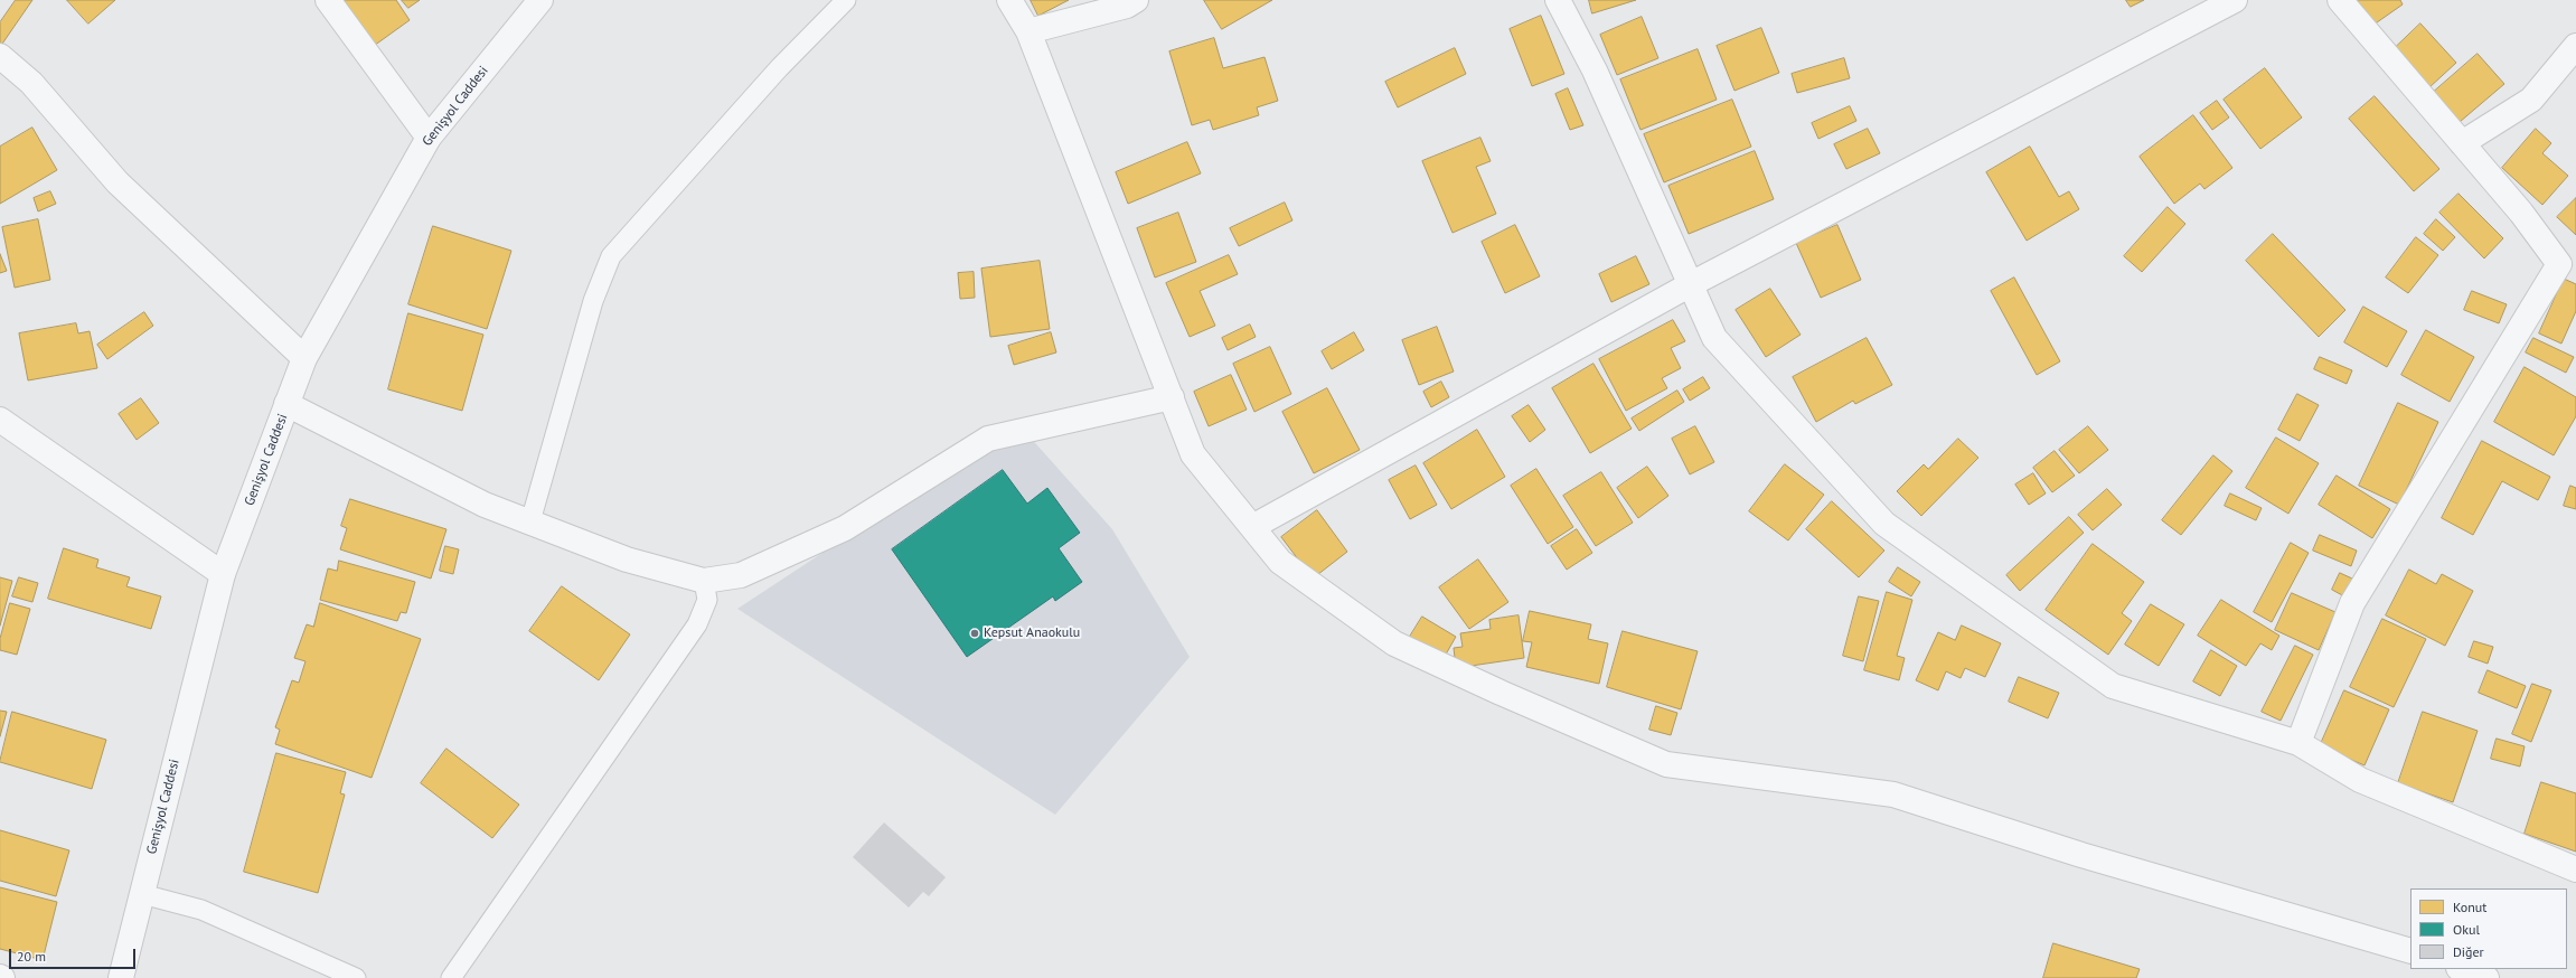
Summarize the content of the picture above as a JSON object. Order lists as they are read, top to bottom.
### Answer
{
  "streets": {
    "street": ["Genişyol Caddesi"]
  },
  "places": ["Kepsut Anaokulu"],
  "legend": ["Konut", "Okul", "Diğer"],
  "scale_bar": "20 m"
}
